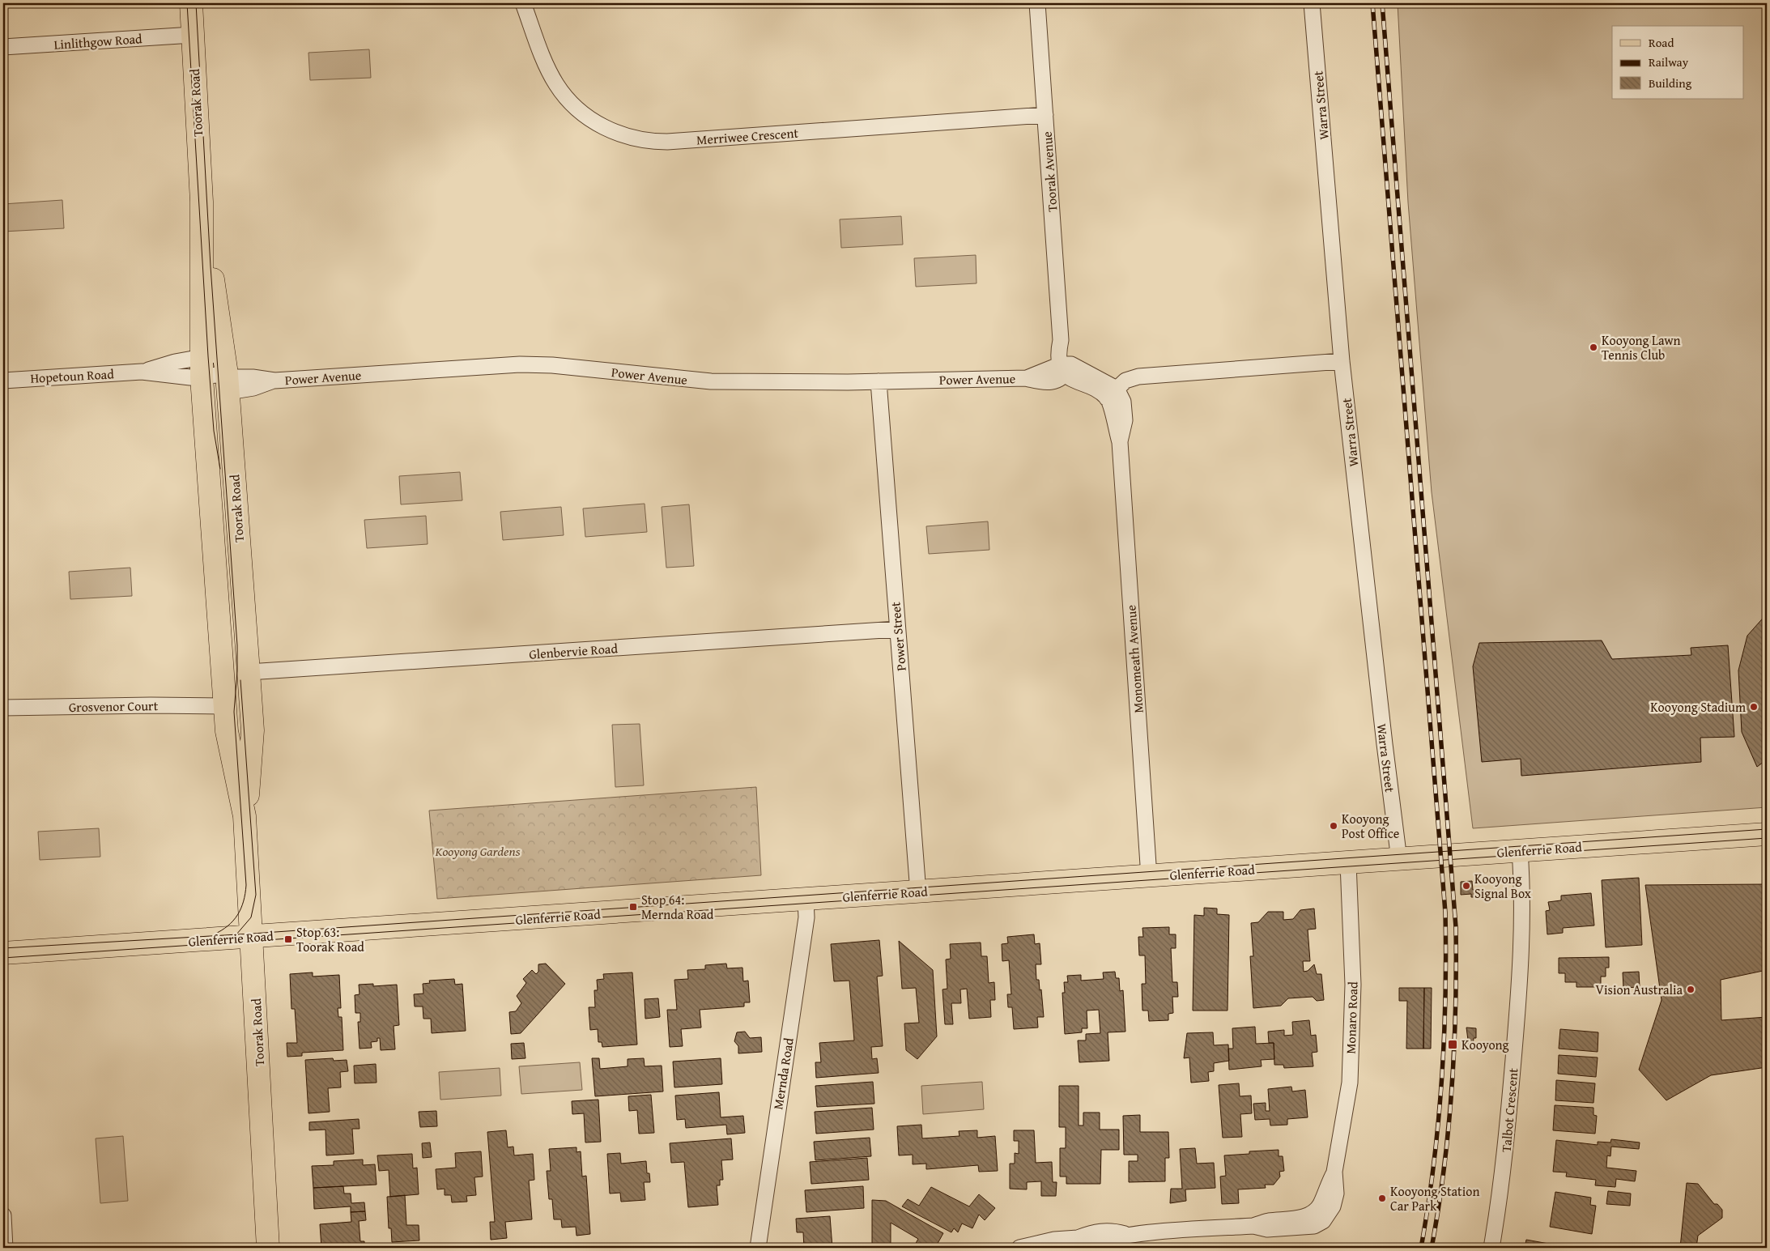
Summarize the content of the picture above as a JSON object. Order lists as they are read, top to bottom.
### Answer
{
  "streets": {
    "main road": ["Toorak Road", "Glenferrie Road"],
    "street": [
      "Linlithgow Road",
      "Warra Street",
      "Merriwee Crescent",
      "Toorak Avenue",
      "Hopetoun Road",
      "Power Avenue",
      "Power Street",
      "Glenbervie Road",
      "Monomeath Avenue",
      "Grosvenor Court",
      "Monaro Road",
      "Mernda Road",
      "Talbot Crescent"
    ]
  },
  "crossings": [
    ["Linlithgow Road", "Toorak Road"],
    ["Toorak Road", "Hopetoun Road"],
    ["Toorak Road", "Power Avenue"],
    ["Toorak Road", "Glenbervie Road"],
    ["Toorak Road", "Grosvenor Court"],
    ["Toorak Road", "Glenferrie Road"],
    ["Warra Street", "Glenferrie Road"],
    ["Merriwee Crescent", "Toorak Avenue"],
    ["Toorak Avenue", "Power Avenue"],
    ["Hopetoun Road", "Power Avenue"],
    ["Power Avenue", "Power Street"],
    ["Power Street", "Glenbervie Road"],
    ["Power Street", "Glenferrie Road"],
    ["Monomeath Avenue", "Glenferrie Road"],
    ["Glenferrie Road", "Monaro Road"],
    ["Glenferrie Road", "Mernda Road"],
    ["Glenferrie Road", "Talbot Crescent"]
  ],
  "parks": ["Kooyong Gardens"],
  "places": {
    "other": [
      "Kooyong Lawn Tennis Club",
      "Kooyong Stadium",
      "Kooyong Post Office",
      "Kooyong Signal Box",
      "Vision Australia",
      "Kooyong Station Car Park"
    ],
    "transit": ["Stop 64: Mernda Road", "Stop 63: Toorak Road", "Kooyong"]
  },
  "legend": ["Road", "Railway", "Building"]
}
